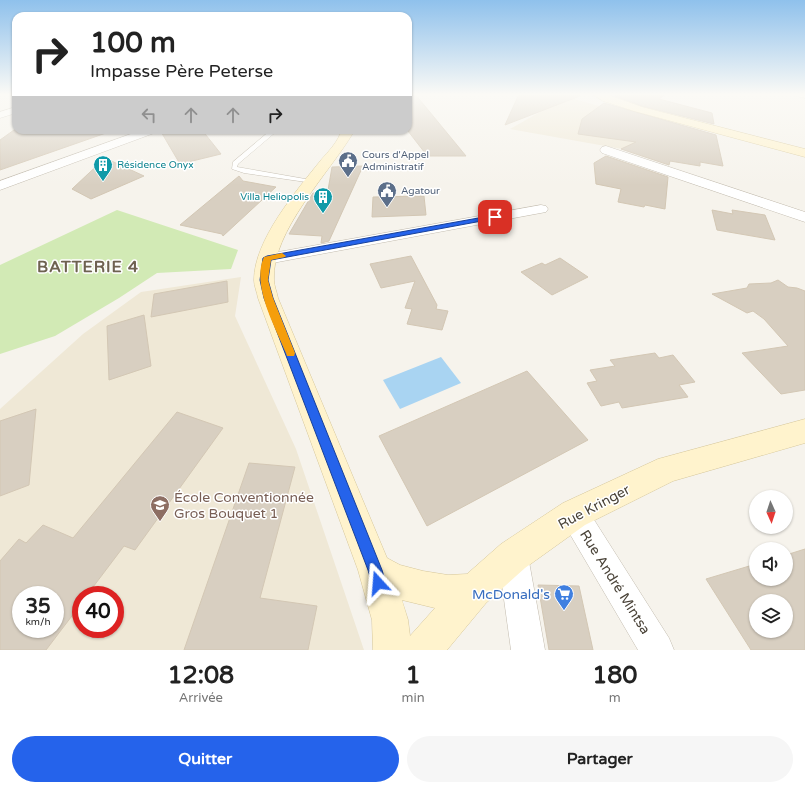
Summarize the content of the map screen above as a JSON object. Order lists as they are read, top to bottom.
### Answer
{
  "streets": {
    "street": ["Rue Kringer", "Rue André Mintsa"]
  },
  "crossings": [
    ["Rue Kringer", "Rue André Mintsa"]
  ],
  "districts": ["BATTERIE 4"],
  "places": {
    "public building": ["Cours d'Appel Administratif", "Agatour"],
    "building": ["Résidence Onyx", "Villa Heliopolis"],
    "school or university": ["École Conventionnée Gros Bouquet 1"],
    "supermarket": ["McDonald's"]
  },
  "north": "bottom",
  "page": {
    "turn": ["100 m", "Impasse Père Peterse"],
    "speed": "35 km/h",
    "limit": "40",
    "eta": [
      "12:08",
      "Arrivée",
      "1",
      "min",
      "180",
      "m"
    ],
    "buttons": ["Quitter", "Partager"]
  }
}
